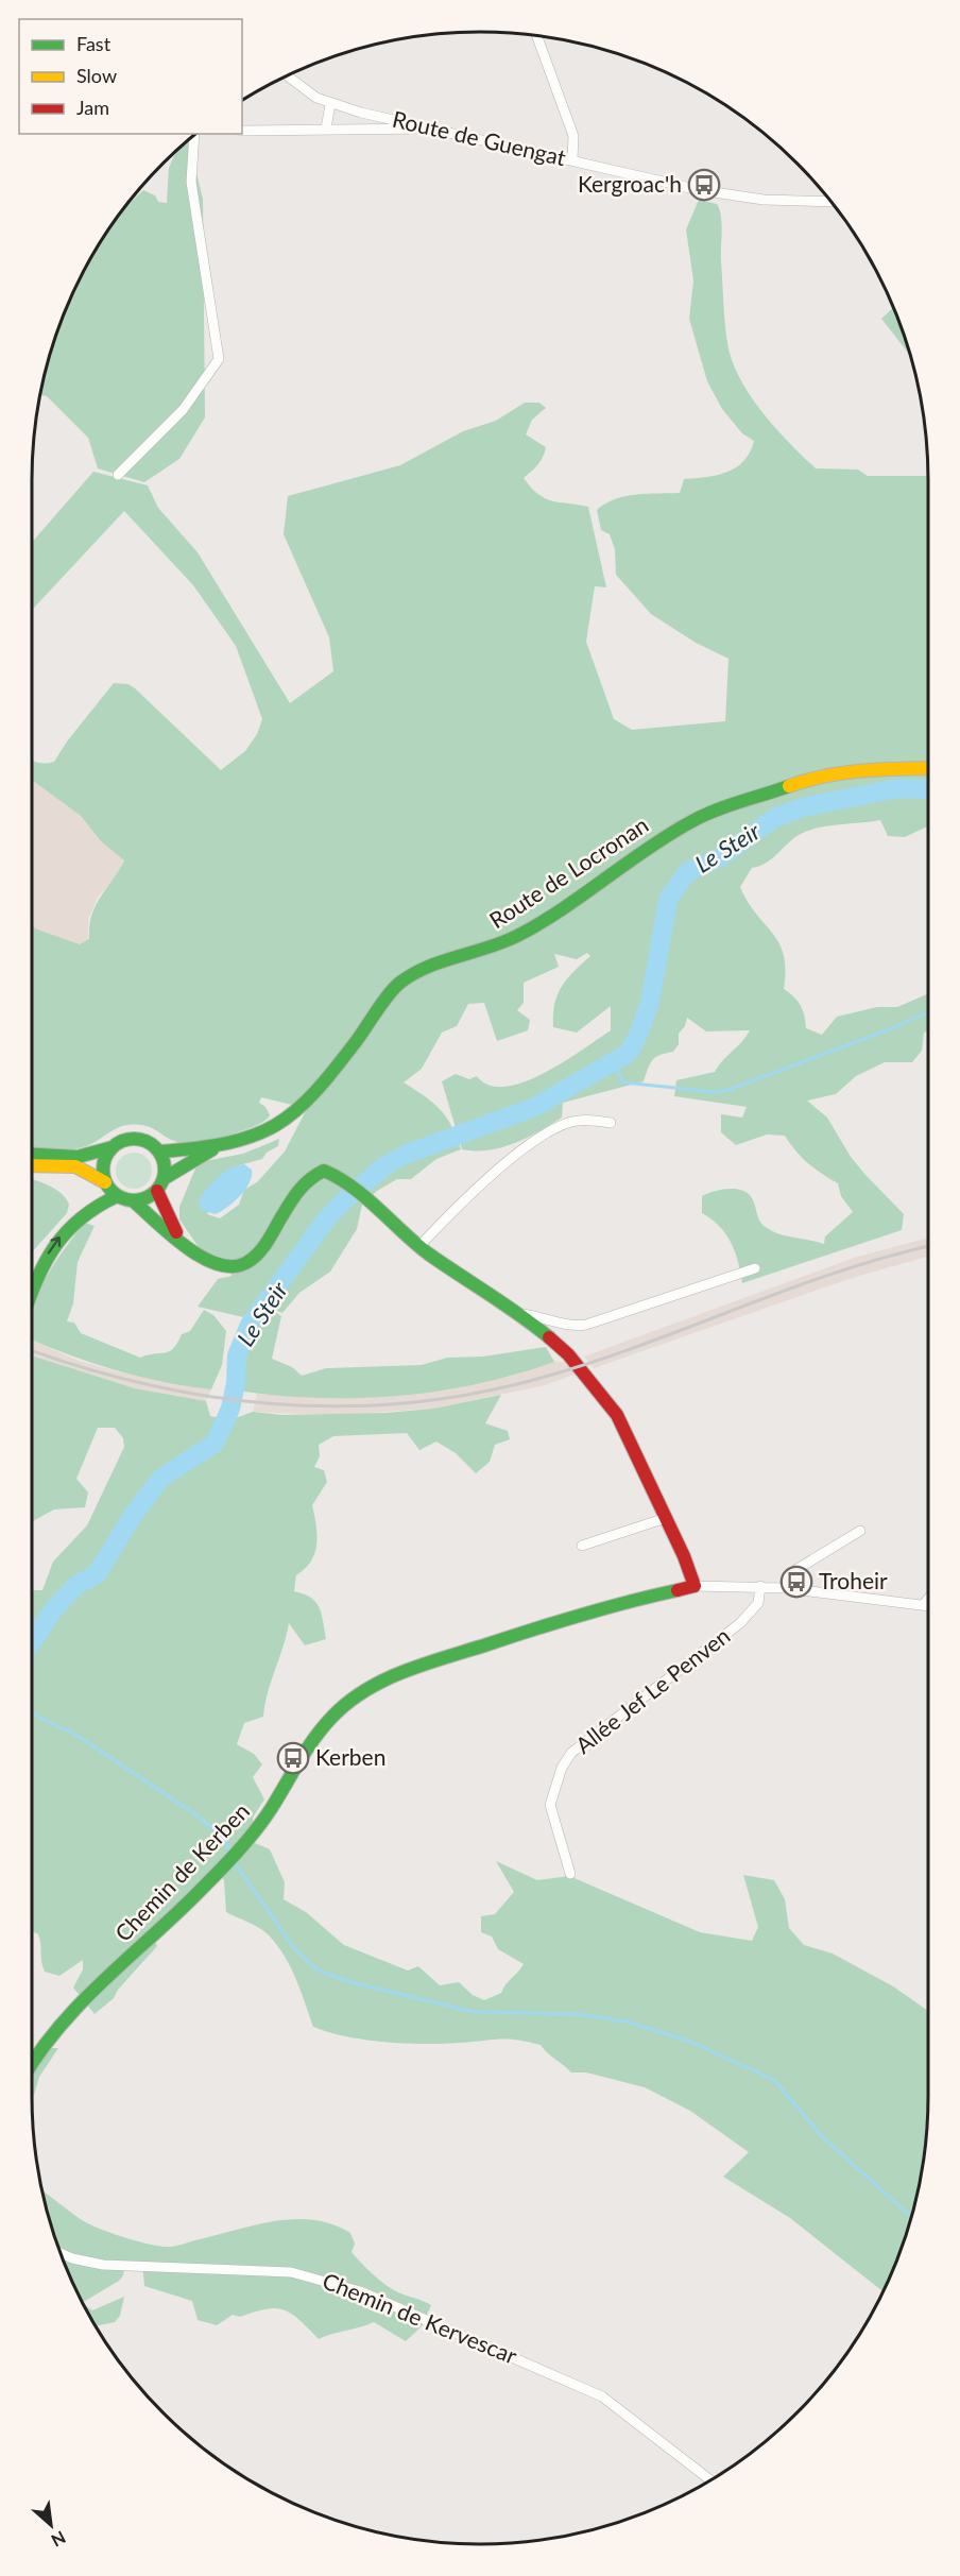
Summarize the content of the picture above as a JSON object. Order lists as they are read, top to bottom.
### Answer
{
  "streets": {
    "main road": ["Route de Locronan", "Chemin de Kerben"],
    "street": ["Route de Guengat", "Allée Jef Le Penven", "Chemin de Kervescar"]
  },
  "water": ["Le Steir"],
  "places": {
    "bus stop": ["Kergroac'h", "Troheir", "Kerben"]
  },
  "legend": ["Fast", "Slow", "Jam"],
  "north": "bottom right"
}
